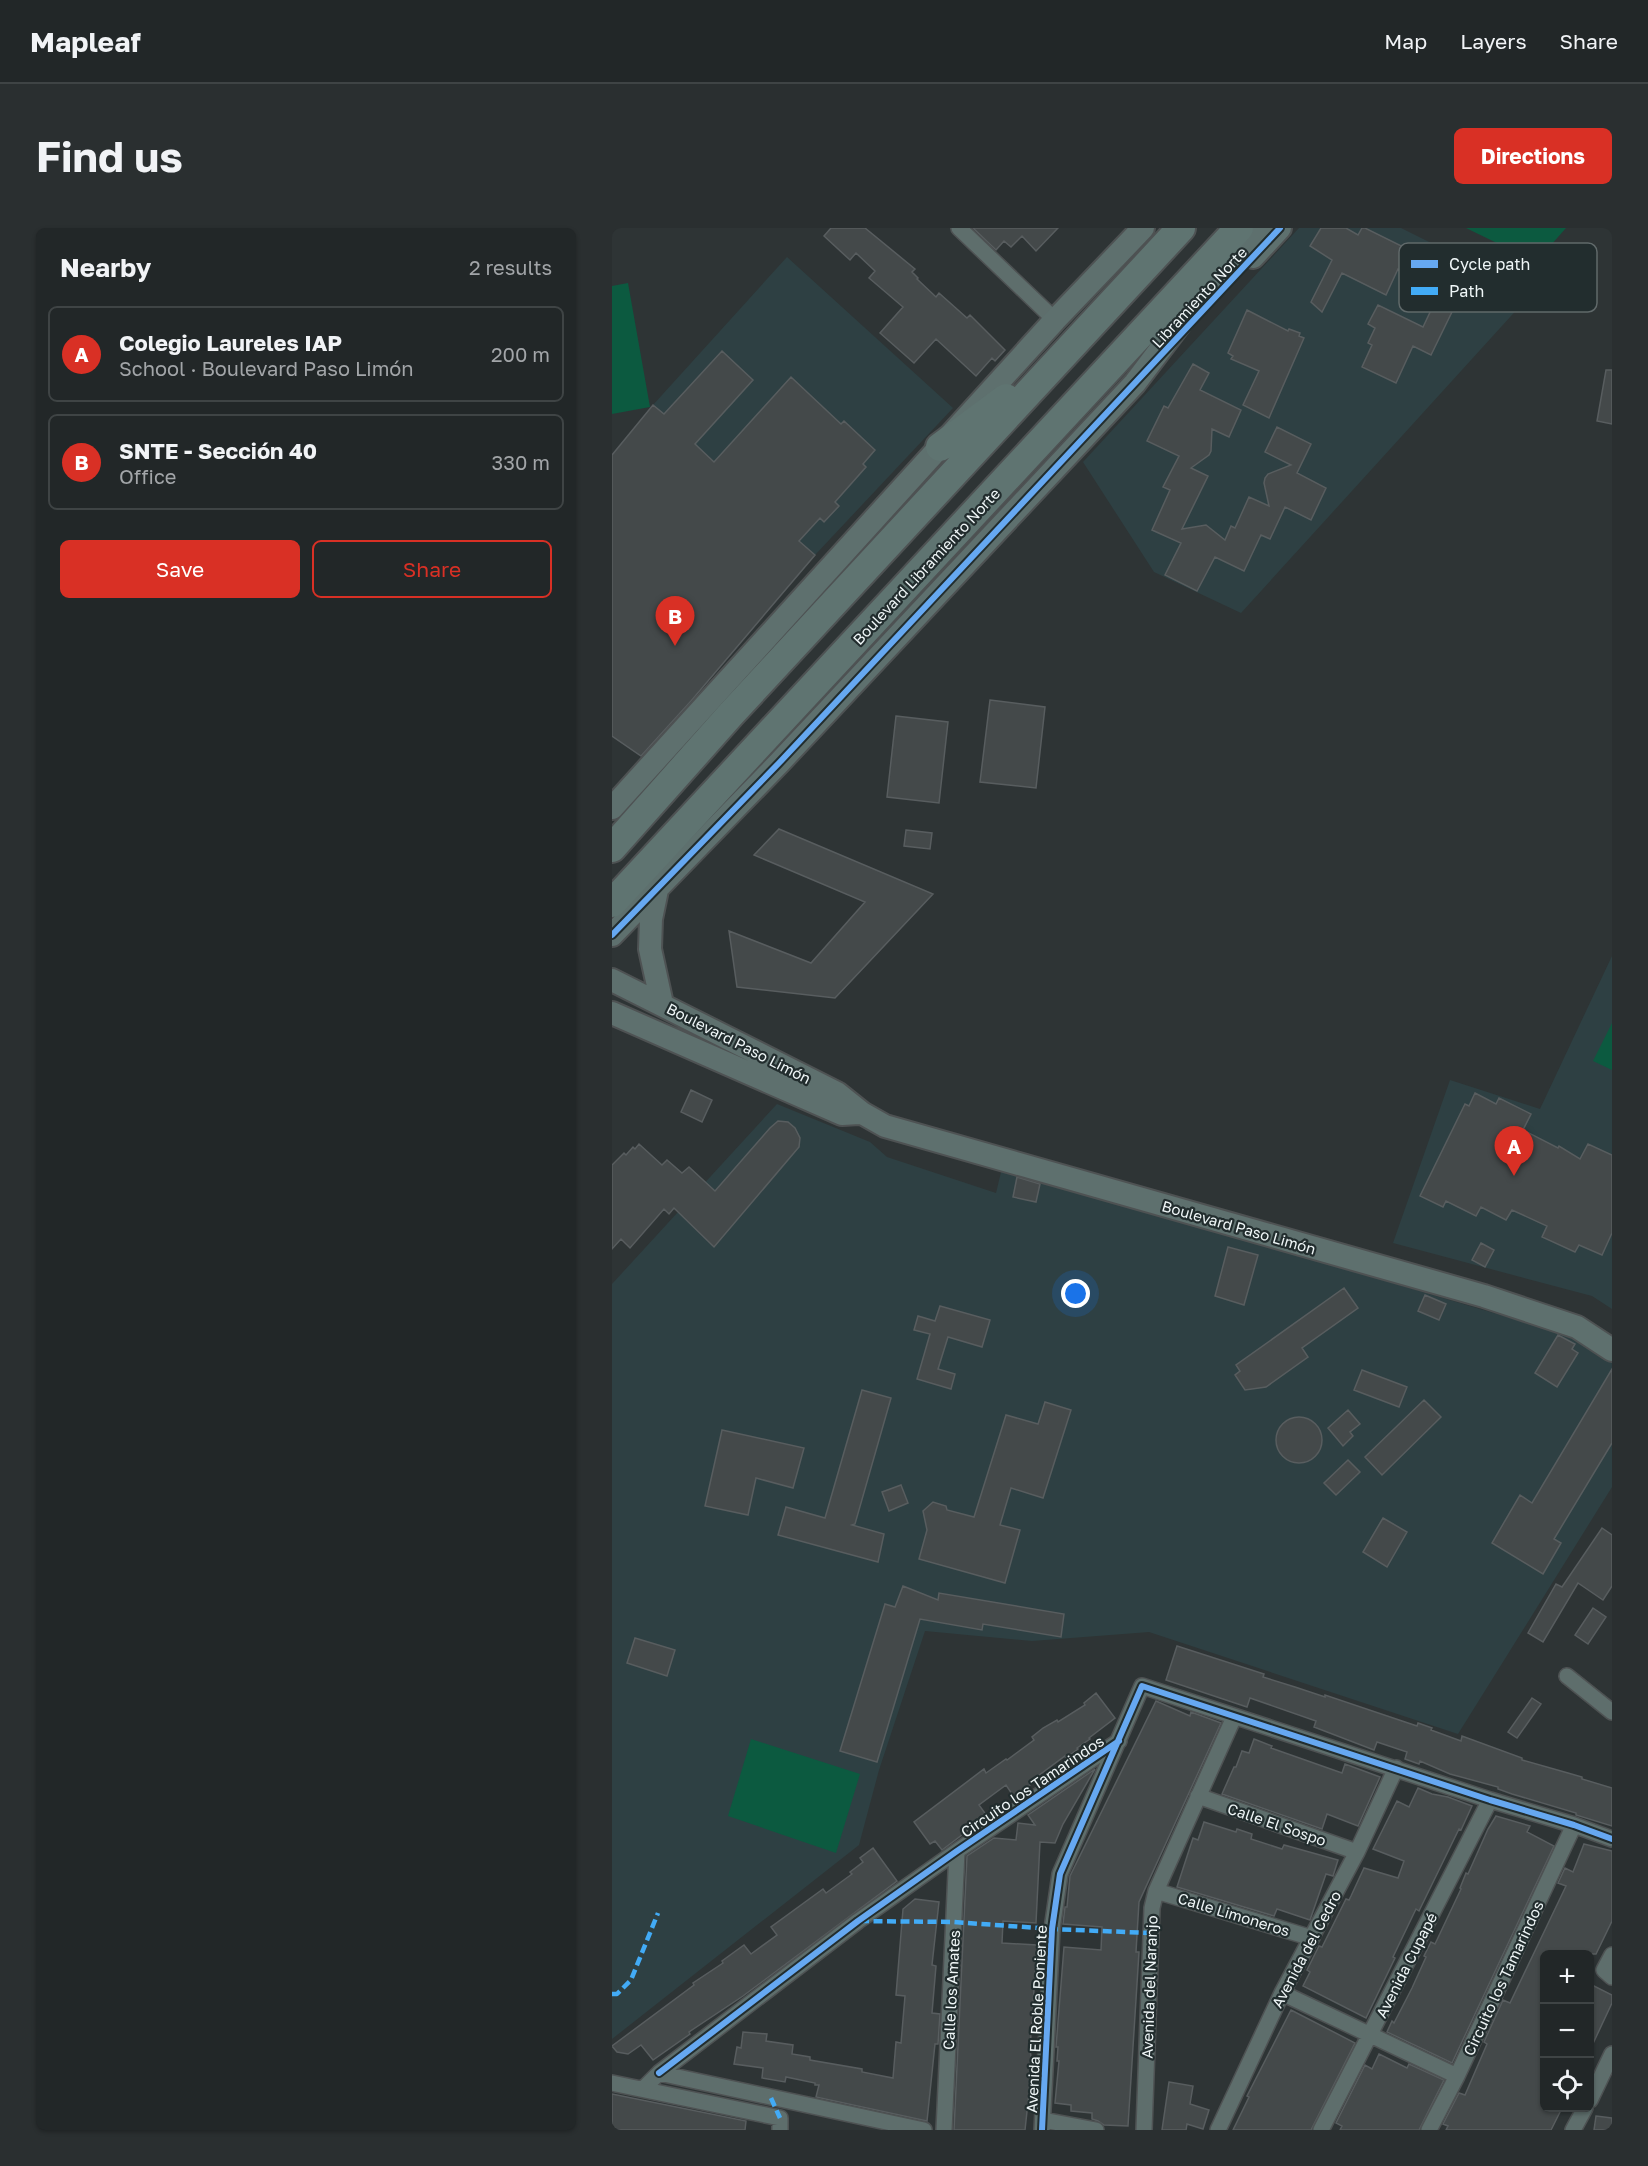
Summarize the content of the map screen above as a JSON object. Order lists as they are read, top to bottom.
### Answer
{
  "streets": {
    "highway": ["Boulevard Libramiento Norte"],
    "street": [
      "Libramiento Norte",
      "Boulevard Paso Limón",
      "Circuito los Tamarindos",
      "Calle El Sospo",
      "Calle Limoneros",
      "Avenida del Cedro",
      "Avenida Cupapé",
      "Avenida del Naranjo",
      "Calle los Amates",
      "Avenida El Roble Poniente"
    ]
  },
  "crossings": [
    ["Circuito los Tamarindos", "Avenida del Cedro"],
    ["Circuito los Tamarindos", "Avenida Cupapé"],
    ["Circuito los Tamarindos", "Avenida del Naranjo"],
    ["Circuito los Tamarindos", "Calle los Amates"],
    ["Circuito los Tamarindos", "Avenida El Roble Poniente"],
    ["Calle El Sospo", "Avenida del Cedro"],
    ["Calle El Sospo", "Avenida del Naranjo"],
    ["Calle Limoneros", "Avenida del Cedro"],
    ["Calle Limoneros", "Avenida del Naranjo"]
  ],
  "legend": ["Cycle path", "Path"],
  "page": {
    "header": "Mapleaf",
    "nav": ["Map", "Layers", "Share"],
    "buttons": [
      "Directions",
      ["Save", "Share"]
    ],
    "title": "Find us",
    "heading": ["Nearby", "2 results"],
    "list": [
      {
        "mark": "A",
        "name": "Colegio Laureles IAP",
        "note": "School · Boulevard Paso Limón",
        "value": "200 m"
      },
      {
        "mark": "B",
        "name": "SNTE - Sección 40",
        "note": "Office",
        "value": "330 m"
      }
    ],
    "pins": ["B", "A"],
    "map_buttons": ["+", "−"]
  }
}
